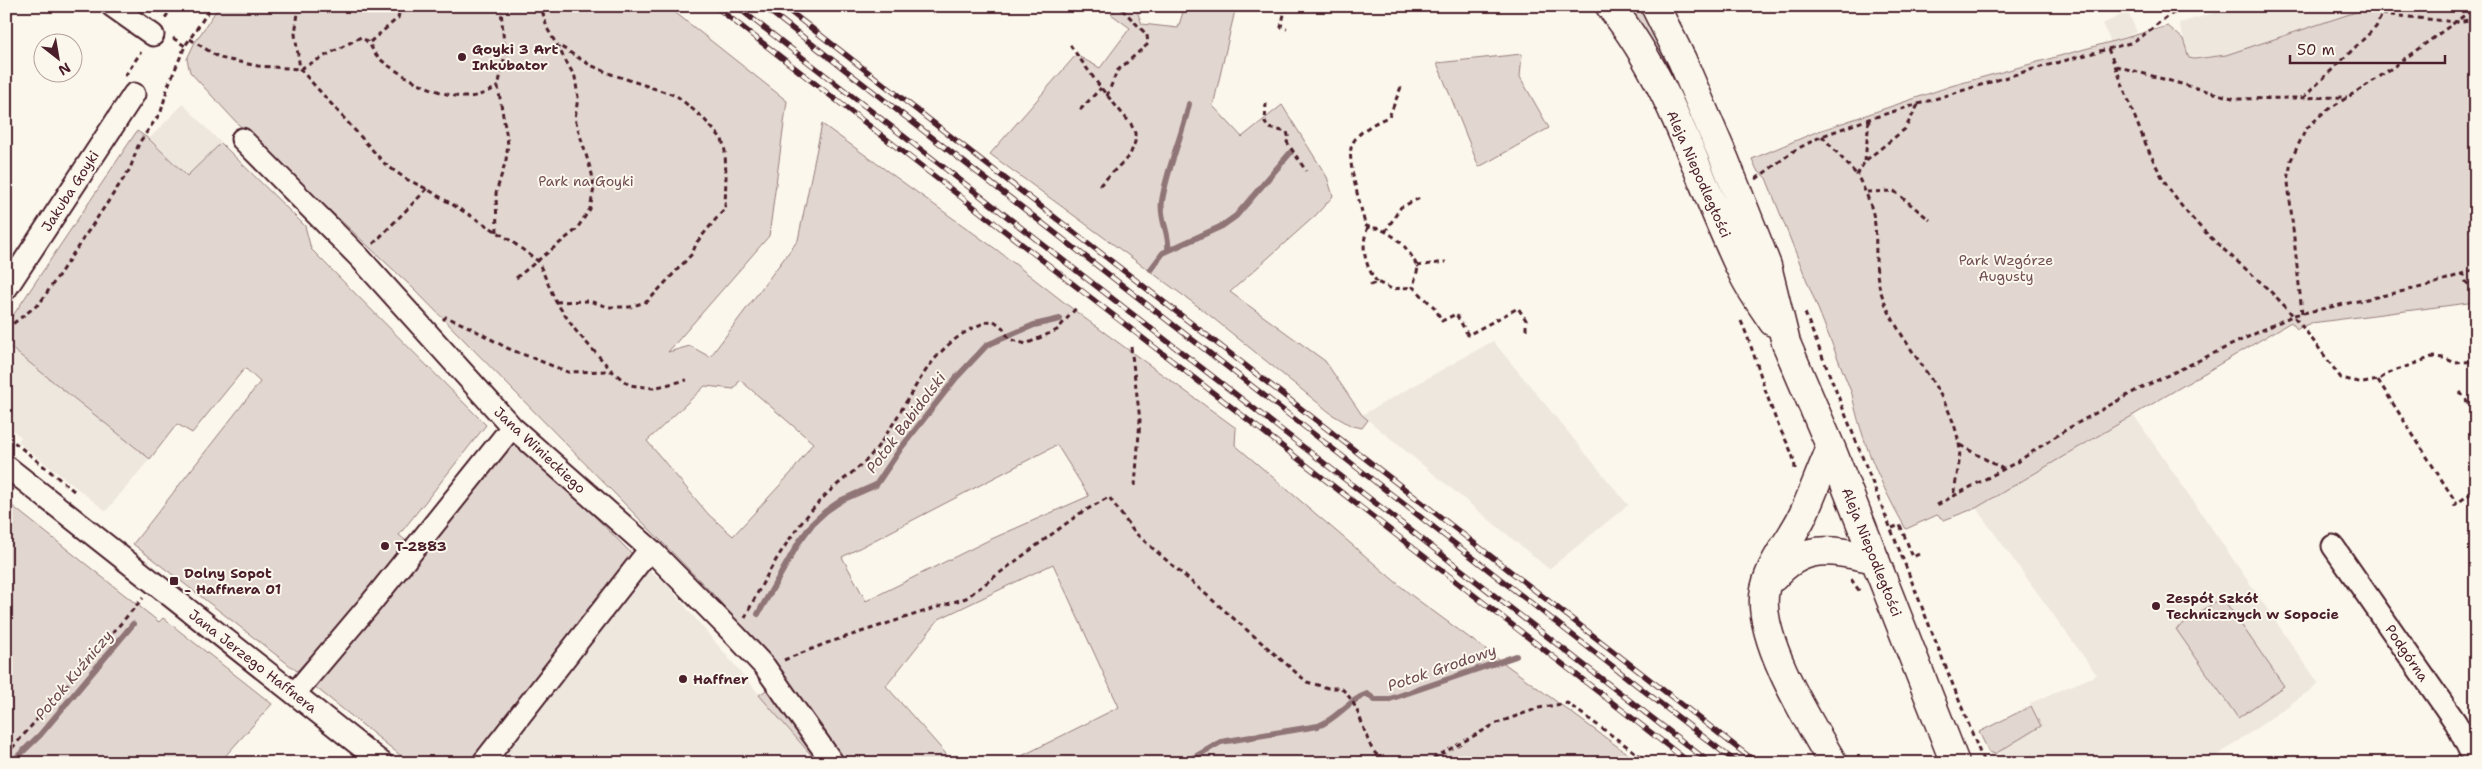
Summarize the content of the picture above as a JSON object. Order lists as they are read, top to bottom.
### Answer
{
  "streets": {
    "main road": ["Aleja Niepodległości"],
    "street": [
      "Jakuba Goyki",
      "Jana Winieckiego",
      "Podgórna",
      "Jana Jerzego Haffnera"
    ]
  },
  "water": ["Potok Babidolski", "Potok Grodowy", "Potok Kuźniczy"],
  "parks": ["Park na Goyki", "Park Wzgórze Augusty"],
  "places": {
    "other": [
      "Goyki 3 Art Inkubator",
      "T-2883",
      "Zespół Szkół Technicznych w Sopocie",
      "Haffner"
    ],
    "transit": ["Dolny Sopot - Haffnera 01"]
  },
  "scale_bar": "50 m",
  "north": "bottom right"
}
